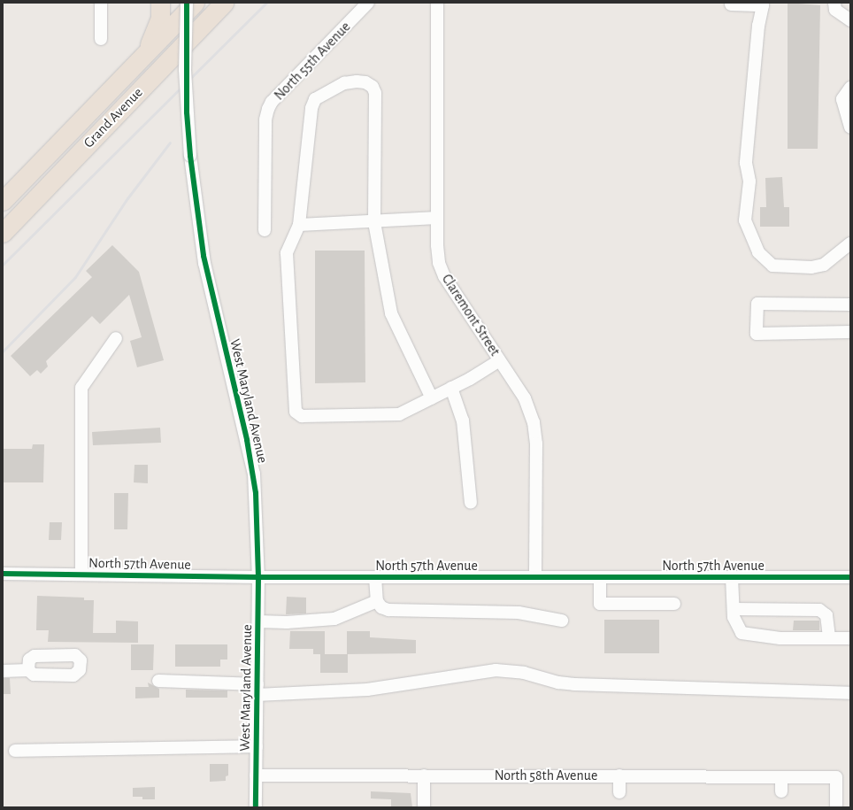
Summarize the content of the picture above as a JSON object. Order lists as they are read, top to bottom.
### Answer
{
  "streets": {
    "highway": ["Grand Avenue"],
    "street": [
      "North 55th Avenue",
      "Claremont Street",
      "West Maryland Avenue",
      "North 57th Avenue",
      "North 58th Avenue"
    ]
  },
  "crossings": [
    ["Claremont Street", "North 57th Avenue"],
    ["West Maryland Avenue", "North 57th Avenue"],
    ["West Maryland Avenue", "North 58th Avenue"]
  ]
}
